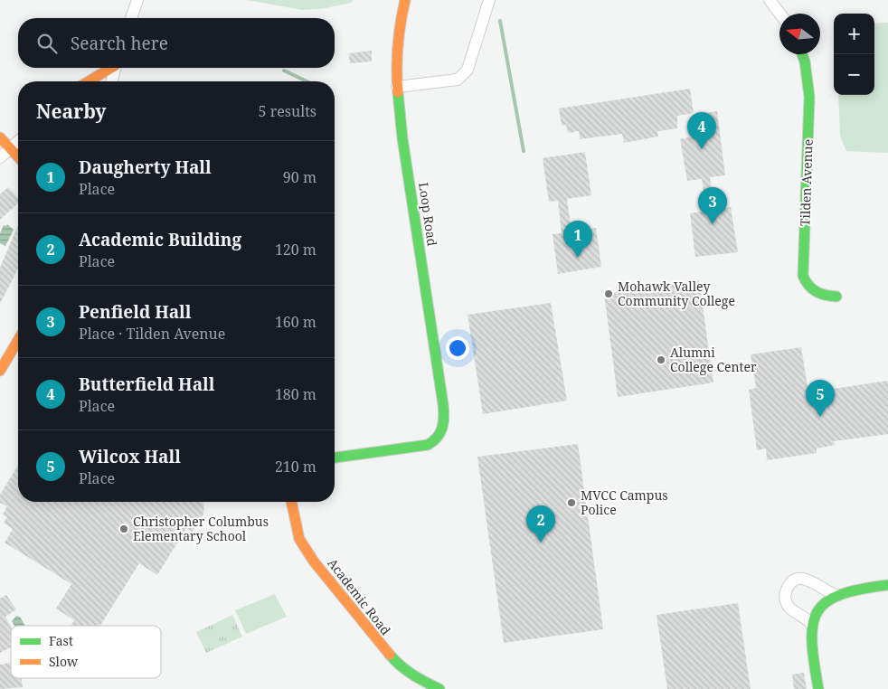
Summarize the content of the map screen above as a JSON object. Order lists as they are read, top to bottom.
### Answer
{
  "streets": {
    "street": ["Tilden Avenue", "Loop Road", "Academic Road"]
  },
  "places": [
    "Mohawk Valley Community College",
    "Alumni College Center",
    "MVCC Campus Police",
    "Christopher Columbus Elementary School"
  ],
  "legend": ["Fast", "Slow"],
  "north": "left",
  "page": {
    "map_buttons": ["+", "−"],
    "search": "Search here",
    "heading": ["Nearby", "5 results"],
    "pins": [
      "4",
      "3",
      "1",
      "5",
      "2"
    ],
    "list": [
      {
        "mark": "1",
        "name": "Daugherty Hall",
        "note": "Place",
        "value": "90 m"
      },
      {
        "mark": "2",
        "name": "Academic Building",
        "note": "Place",
        "value": "120 m"
      },
      {
        "mark": "3",
        "name": "Penfield Hall",
        "note": "Place · Tilden Avenue",
        "value": "160 m"
      },
      {
        "mark": "4",
        "name": "Butterfield Hall",
        "note": "Place",
        "value": "180 m"
      },
      {
        "mark": "5",
        "name": "Wilcox Hall",
        "note": "Place",
        "value": "210 m"
      }
    ]
  }
}
